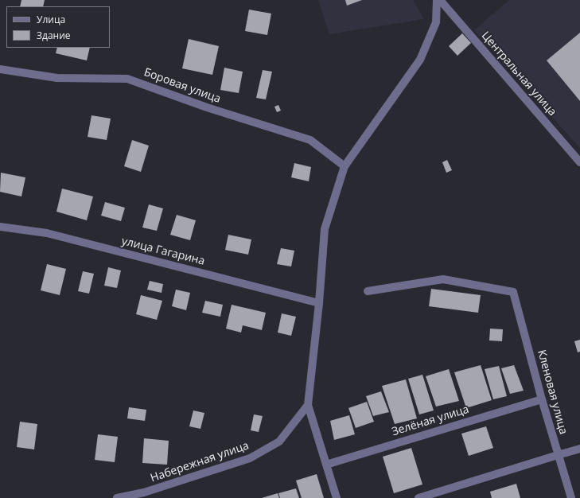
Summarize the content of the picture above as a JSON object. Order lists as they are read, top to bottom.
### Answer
{
  "streets": {
    "street": [
      "Центральная улица",
      "Боровая улица",
      "улица Гагарина",
      "Кленовая улица",
      "Зелёная улица",
      "Набережная улица"
    ]
  },
  "crossings": [
    ["Кленовая улица", "Зелёная улица"]
  ],
  "legend": ["Улица", "Здание"]
}
